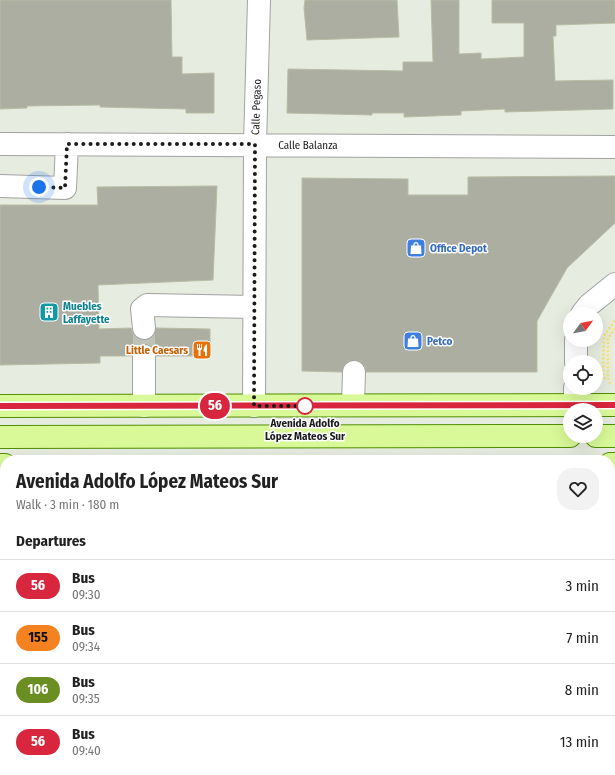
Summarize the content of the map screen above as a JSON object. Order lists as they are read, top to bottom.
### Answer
{
  "streets": {
    "street": ["Calle Pegaso", "Calle Balanza"]
  },
  "crossings": [
    ["Calle Pegaso", "Calle Balanza"]
  ],
  "places": {
    "shop": ["Office Depot", "Petco"],
    "building": ["Muebles Laffayette"],
    "restaurant": ["Little Caesars"],
    "other": ["Avenida Adolfo López Mateos Sur"]
  },
  "lines": ["bus line 56"],
  "north": "top right",
  "page": {
    "on_map": "56",
    "heading": [
      ["Avenida Adolfo López Mateos Sur", "Walk · 3 min · 180 m"],
      "Departures"
    ],
    "list": [
      {
        "mark": "56",
        "name": "Bus",
        "note": "09:30",
        "value": "3 min"
      },
      {
        "mark": "155",
        "name": "Bus",
        "note": "09:34",
        "value": "7 min"
      },
      {
        "mark": "106",
        "name": "Bus",
        "note": "09:35",
        "value": "8 min"
      },
      {
        "mark": "56",
        "name": "Bus",
        "note": "09:40",
        "value": "13 min"
      }
    ]
  }
}
